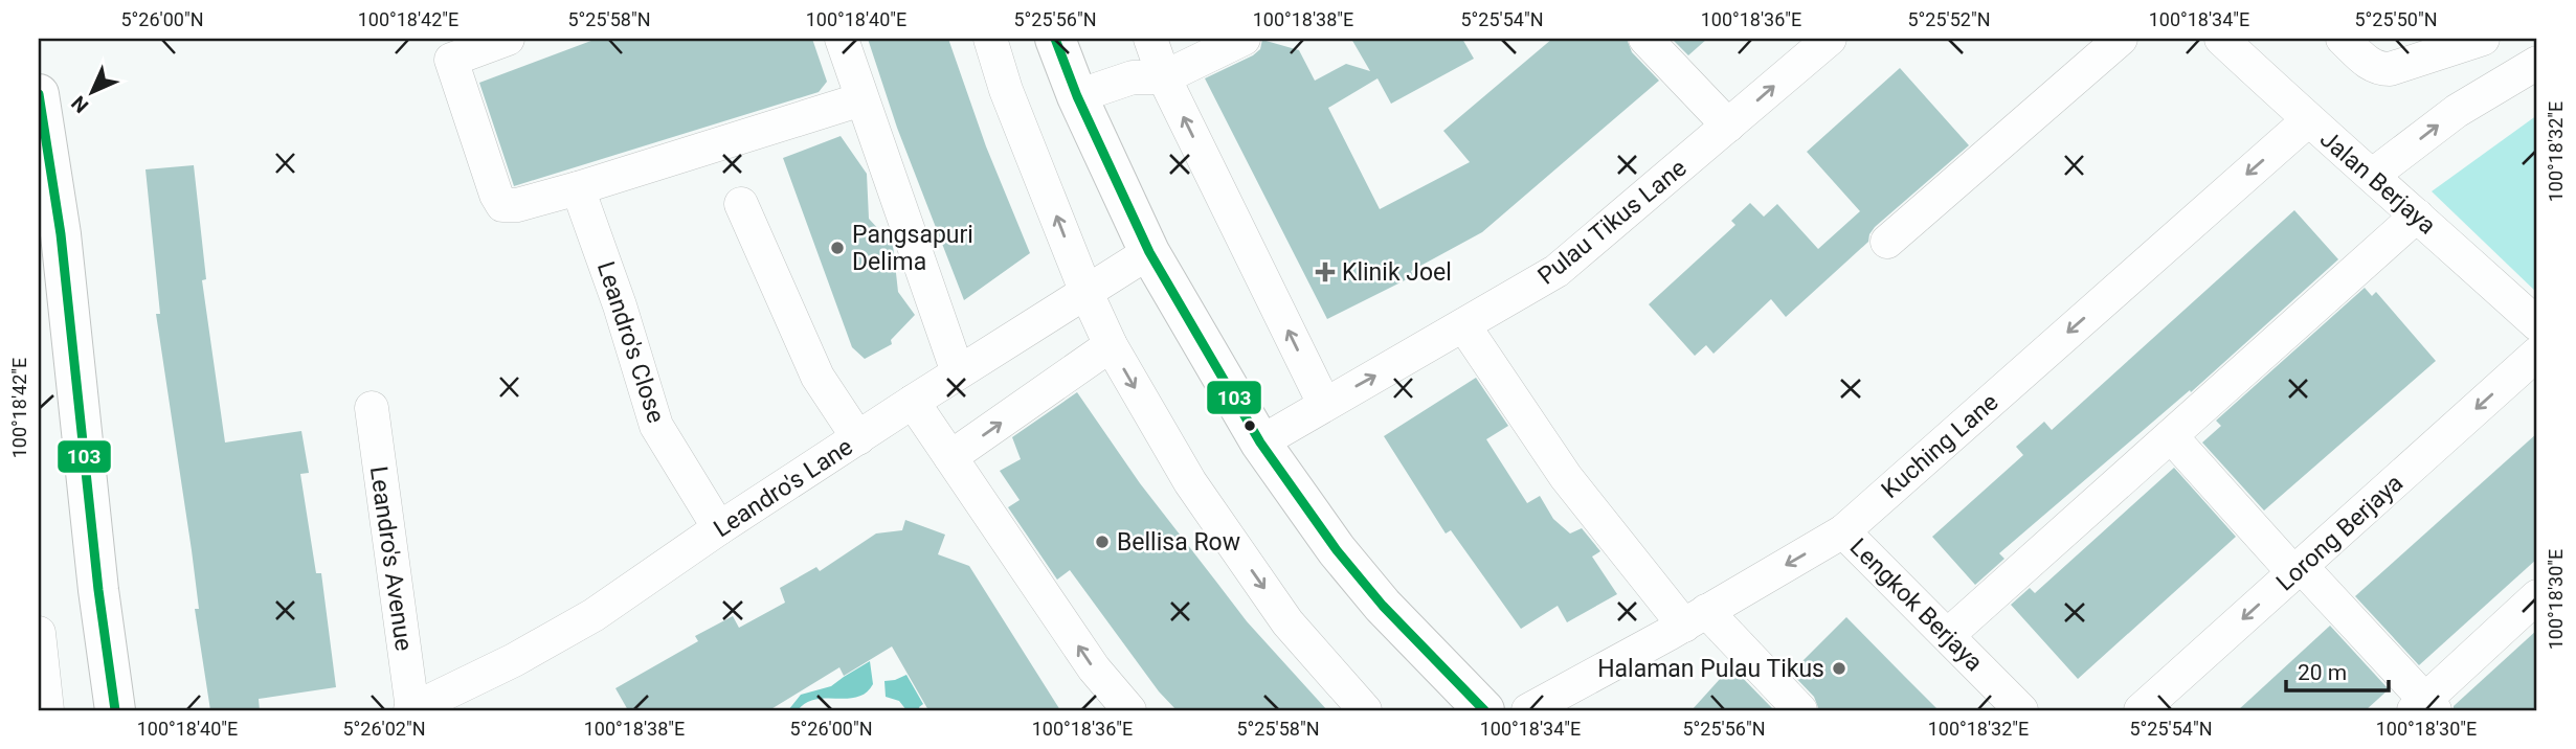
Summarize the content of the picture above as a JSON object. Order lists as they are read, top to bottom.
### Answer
{
  "streets": {
    "street": [
      "Jalan Berjaya",
      "Pulau Tikus Lane",
      "Leandro's Close",
      "Kuching Lane",
      "Leandro's Lane",
      "Lorong Berjaya",
      "Leandro's Avenue",
      "Lengkok Berjaya"
    ]
  },
  "crossings": [
    ["Jalan Berjaya", "Kuching Lane"],
    ["Leandro's Close", "Leandro's Lane"],
    ["Kuching Lane", "Lengkok Berjaya"],
    ["Leandro's Lane", "Leandro's Avenue"]
  ],
  "places": {
    "other": ["Pangsapuri Delima", "Bellisa Row", "Halaman Pulau Tikus"],
    "health": ["Klinik Joel"]
  },
  "lines": ["transit line 103"],
  "scale_bar": "20 m",
  "north": "bottom left",
  "coordinates": [
    "5°26'00\"N",
    "100°18'42\"E",
    "5°25'58\"N",
    "100°18'40\"E",
    "5°25'56\"N",
    "100°18'38\"E",
    "5°25'54\"N",
    "100°18'36\"E",
    "5°25'52\"N",
    "100°18'34\"E",
    "5°25'50\"N",
    "100°18'32\"E",
    "100°18'30\"E",
    "5°26'02\"N"
  ]
}
